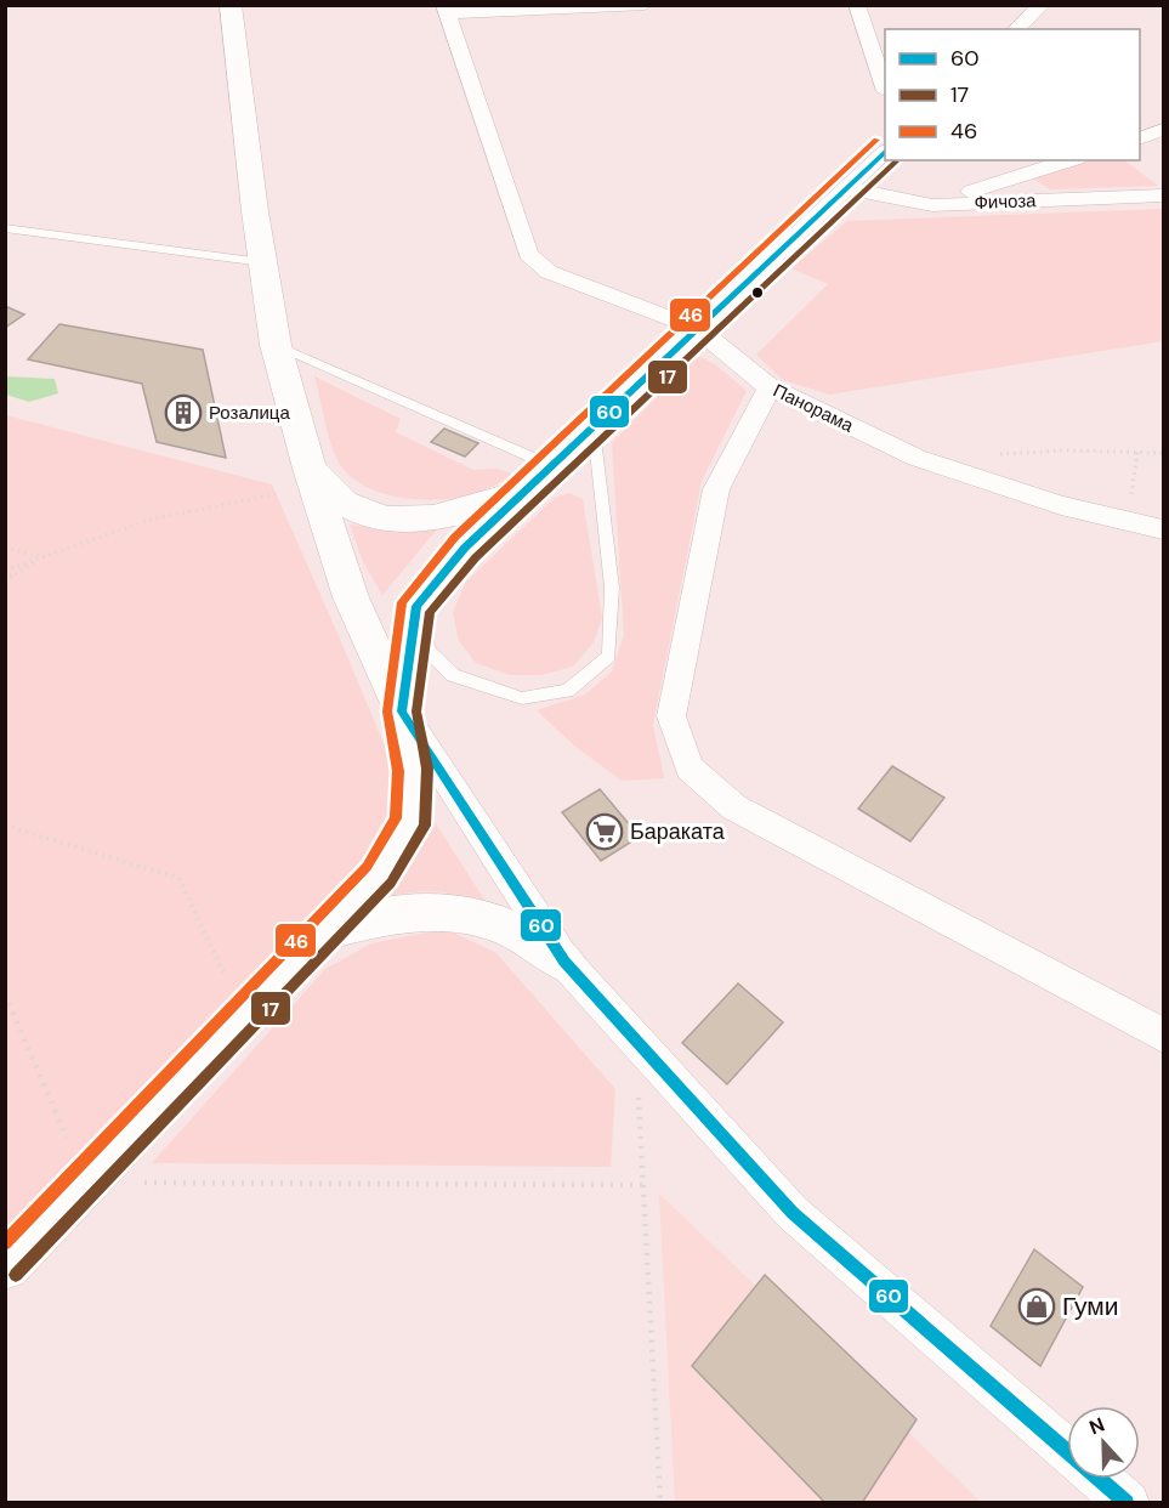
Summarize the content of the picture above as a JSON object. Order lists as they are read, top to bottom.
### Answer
{
  "streets": {
    "street": ["Фичоза", "Панорама"]
  },
  "places": {
    "building": ["Розалица"],
    "supermarket": ["Бараката"],
    "shop": ["Гуми"]
  },
  "lines": ["transit line 46", "transit line 60", "transit line 17"],
  "legend": ["60", "17", "46"],
  "north": "top"
}
